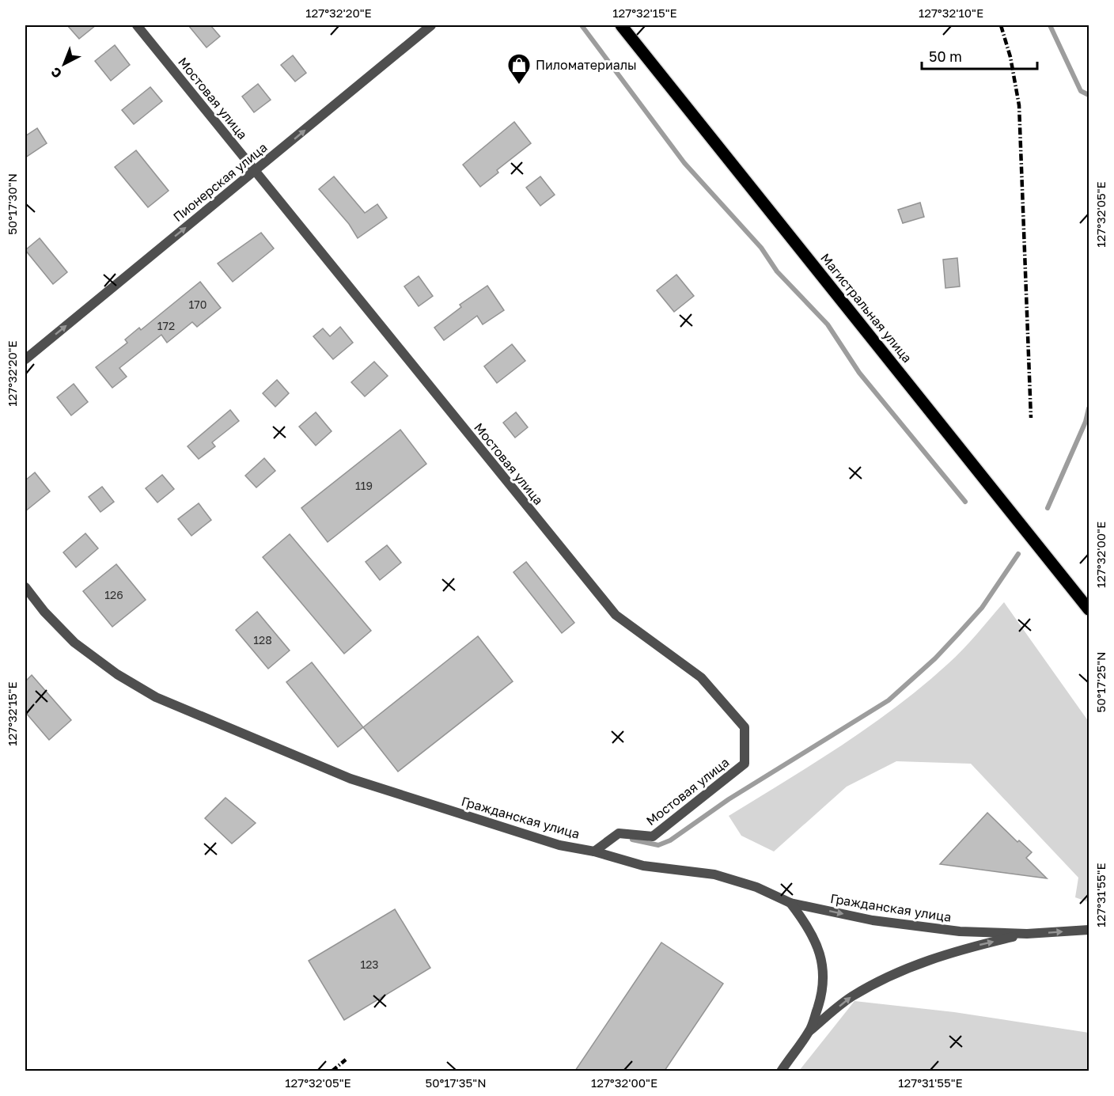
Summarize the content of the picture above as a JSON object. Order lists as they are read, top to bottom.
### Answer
{
  "streets": {
    "main road": ["Магистральная улица"],
    "street": ["Мостовая улица", "Пионерская улица", "Гражданская улица"]
  },
  "crossings": [
    ["Мостовая улица", "Пионерская улица"],
    ["Мостовая улица", "Гражданская улица"]
  ],
  "one_way": ["Пионерская улица"],
  "places": {
    "shop": ["Пиломатериалы"]
  },
  "house_numbers": [
    "170",
    "172",
    "119",
    "126",
    "128",
    "123"
  ],
  "scale_bar": "50 m",
  "north": "bottom left",
  "coordinates": [
    "127°32'20\"E",
    "127°32'15\"E",
    "127°32'10\"E",
    "50°17'30\"N",
    "127°32'05\"E",
    "127°32'00\"E",
    "50°17'25\"N",
    "127°31'55\"E",
    "50°17'35\"N"
  ]
}
